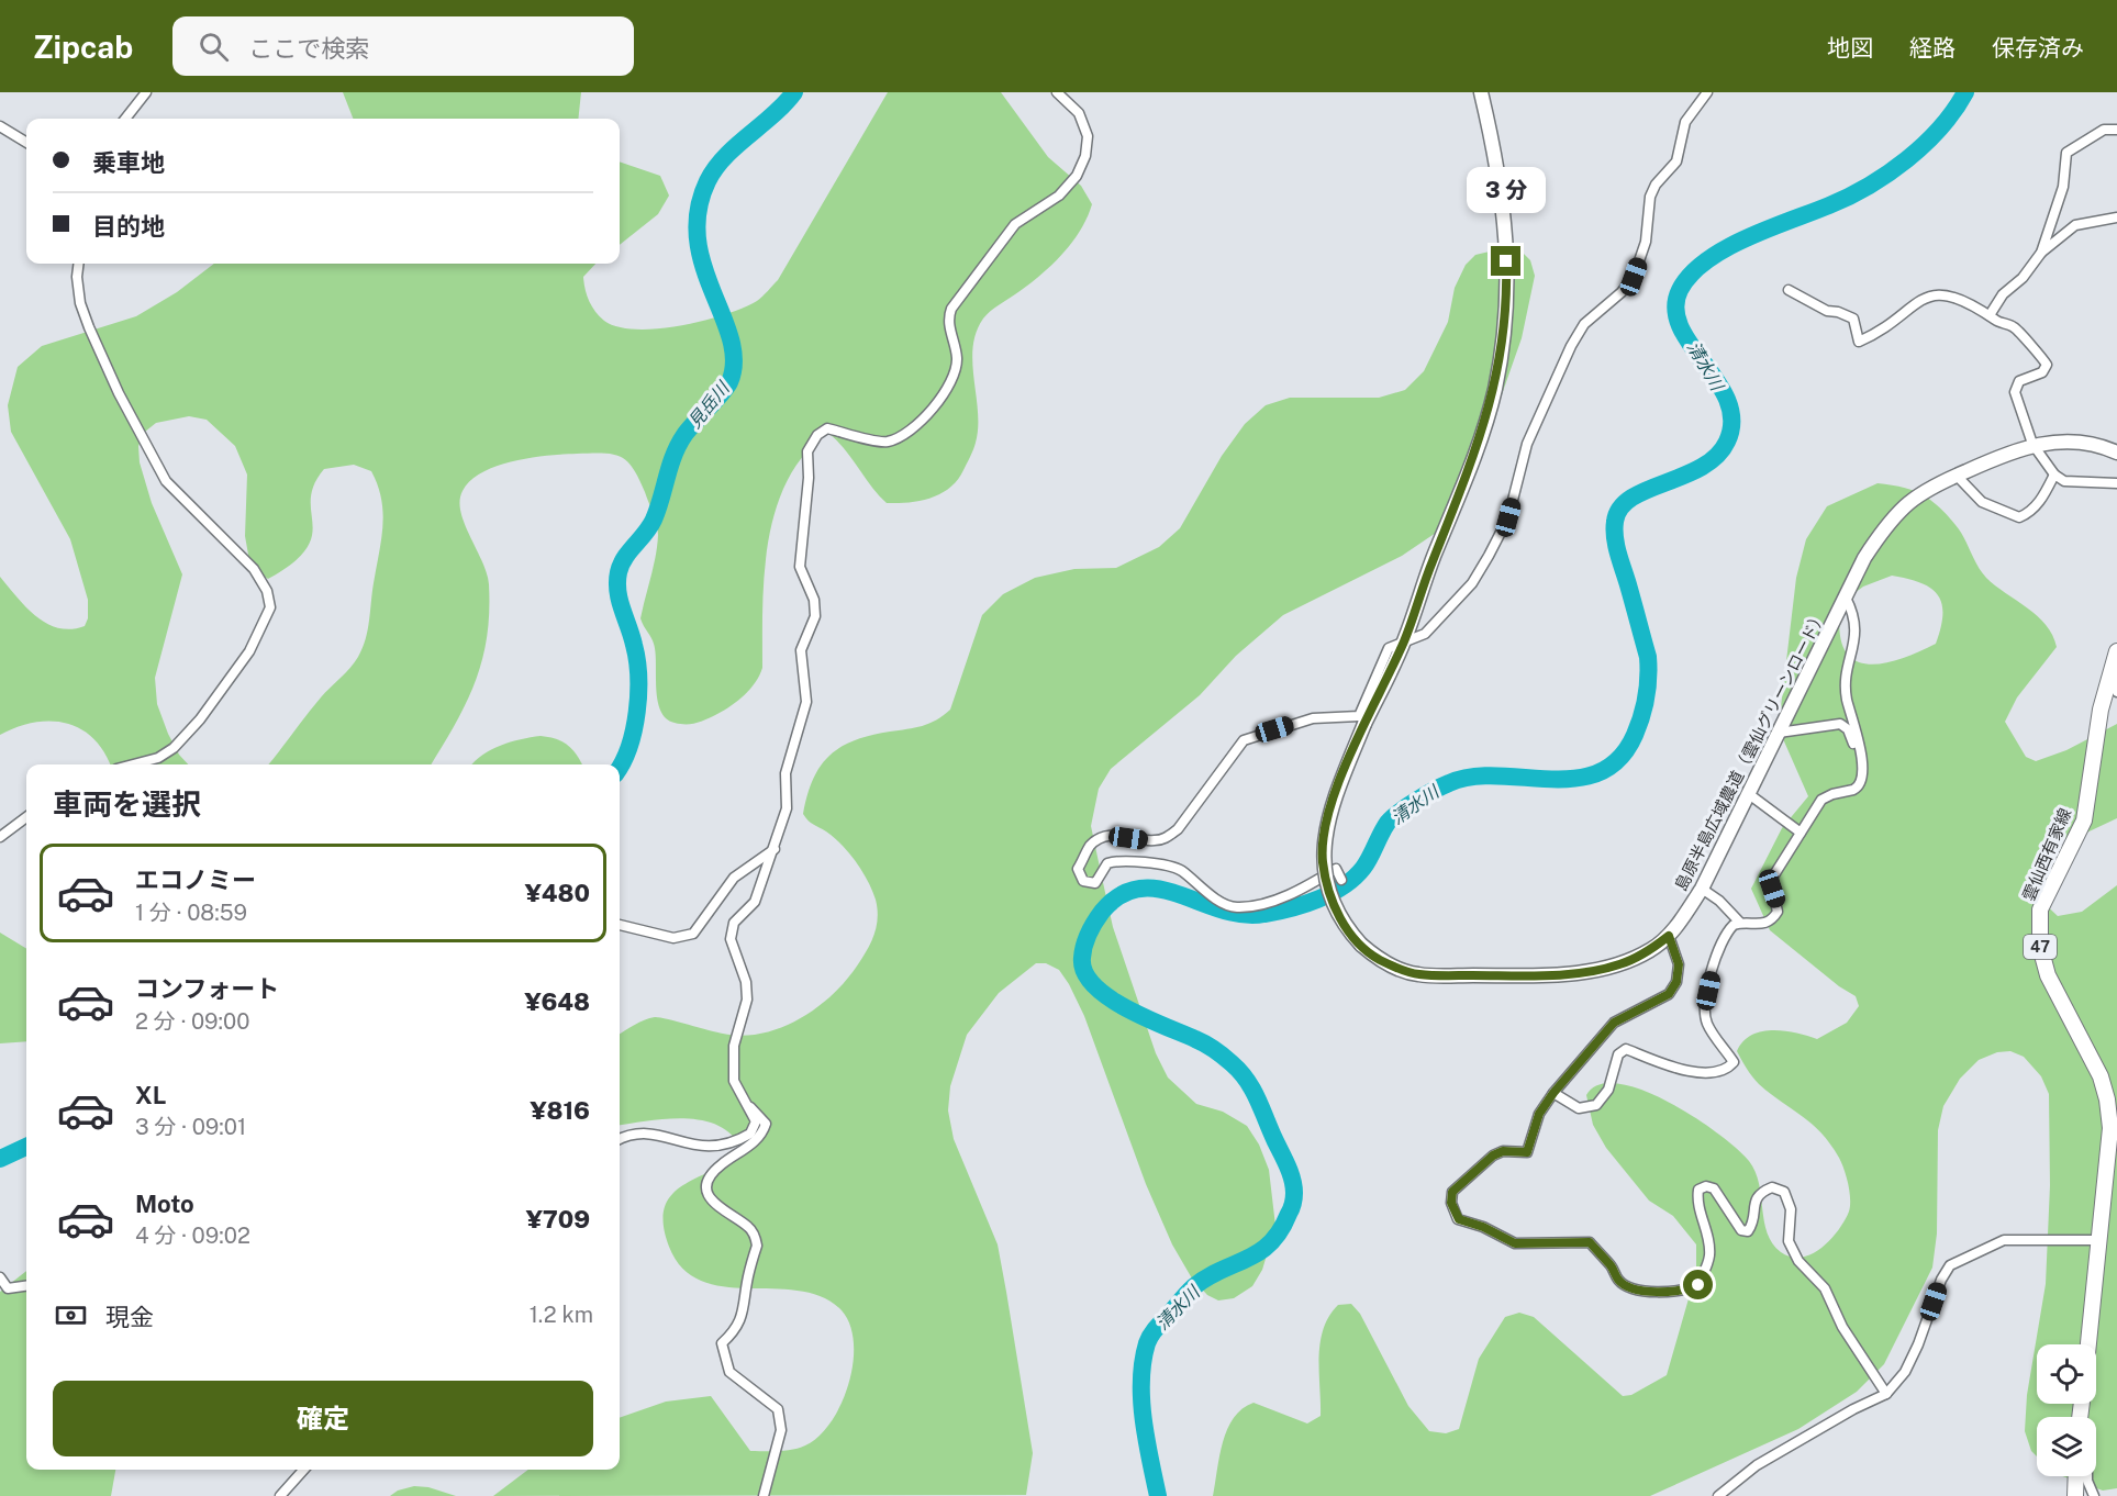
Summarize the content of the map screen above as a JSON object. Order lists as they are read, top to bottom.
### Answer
{
  "streets": {
    "main road": ["雲仙西有家線", "47"],
    "street": ["島原半島広域農道（雲仙グリーンロード）"]
  },
  "water": ["清水川", "見岳川"],
  "page": {
    "header": "Zipcab",
    "search": "ここで検索",
    "nav": ["地図", "経路", "保存済み"],
    "banner": ["乗車地", "目的地"],
    "bubble": "3 分",
    "heading": "車両を選択",
    "list": [
      {
        "name": "エコノミー",
        "note": "1 分 · 08:59",
        "value": "¥480"
      },
      {
        "name": "コンフォート",
        "note": "2 分 · 09:00",
        "value": "¥648"
      },
      {
        "name": "XL",
        "note": "3 分 · 09:01",
        "value": "¥816"
      },
      {
        "name": "Moto",
        "note": "4 分 · 09:02",
        "value": "¥709"
      }
    ],
    "pay": ["現金", "1.2 km"],
    "buttons": "確定"
  }
}
